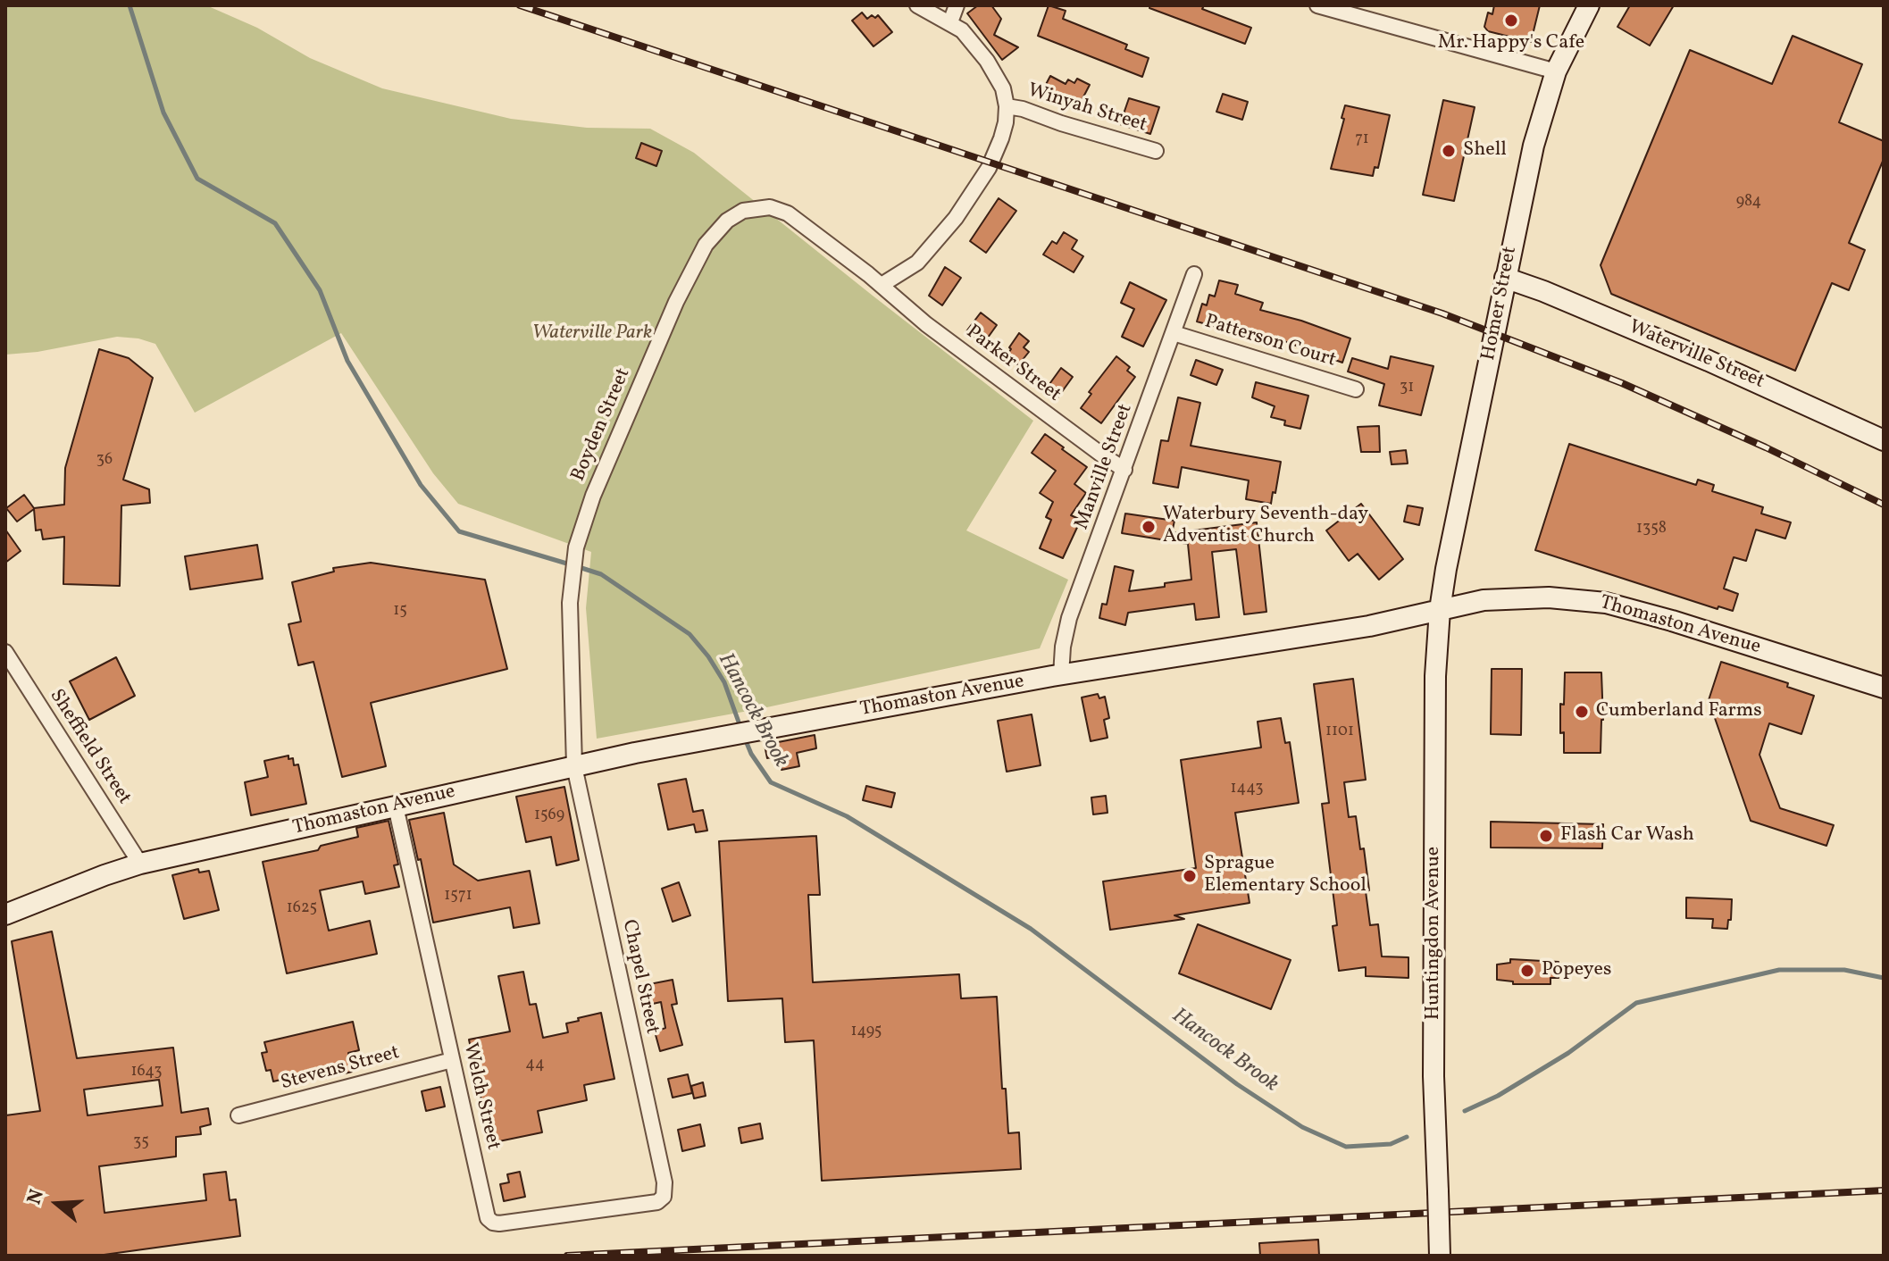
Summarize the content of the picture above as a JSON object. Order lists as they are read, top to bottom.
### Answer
{
  "streets": {
    "main road": [
      "Homer Street",
      "Waterville Street",
      "Thomaston Avenue",
      "Huntingdon Avenue"
    ],
    "street": [
      "Winyah Street",
      "Patterson Court",
      "Parker Street",
      "Boyden Street",
      "Manville Street",
      "Sheffield Street",
      "Chapel Street",
      "Stevens Street",
      "Welch Street"
    ]
  },
  "crossings": [
    ["Homer Street", "Waterville Street"],
    ["Homer Street", "Thomaston Avenue"],
    ["Homer Street", "Huntingdon Avenue"],
    ["Patterson Court", "Manville Street"],
    ["Parker Street", "Boyden Street"],
    ["Parker Street", "Manville Street"],
    ["Boyden Street", "Thomaston Avenue"],
    ["Boyden Street", "Chapel Street"],
    ["Manville Street", "Thomaston Avenue"],
    ["Thomaston Avenue", "Sheffield Street"],
    ["Thomaston Avenue", "Huntingdon Avenue"],
    ["Thomaston Avenue", "Chapel Street"],
    ["Thomaston Avenue", "Welch Street"],
    ["Chapel Street", "Welch Street"],
    ["Stevens Street", "Welch Street"]
  ],
  "water": ["Hancock Brook"],
  "parks": ["Waterville Park"],
  "places": [
    "Mr. Happy's Cafe",
    "Shell",
    "Waterbury Seventh-day Adventist Church",
    "Cumberland Farms",
    "Flash Car Wash",
    "Sprague Elementary School",
    "Popeyes"
  ],
  "house_numbers": [
    "71",
    "984",
    "31",
    "36",
    "1358",
    "15",
    "1101",
    "1443",
    "1569",
    "1571",
    "1625",
    "1495",
    "44",
    "1643",
    "35"
  ],
  "north": "left"
}
